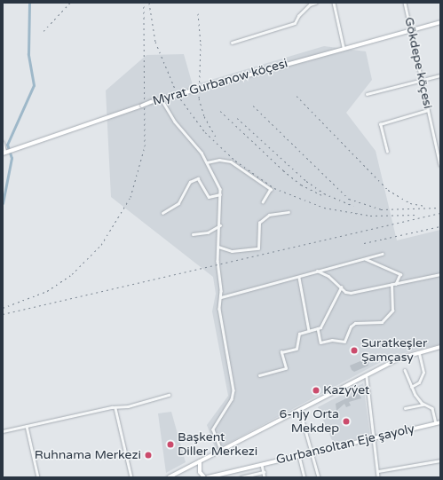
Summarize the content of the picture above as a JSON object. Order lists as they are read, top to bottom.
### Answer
{
  "streets": {
    "main road": ["Gurbansoltan Eje şayoly"],
    "street": ["Gökdepe köçesi", "Myrat Gurbanow köçesi"]
  },
  "crossings": [
    ["Gökdepe köçesi", "Myrat Gurbanow köçesi"]
  ],
  "places": [
    "Suratkeşler Şamçasy",
    "Kazyýet",
    "6-njy Orta Mekdep",
    "Başkent Diller Merkezi",
    "Ruhnama Merkezi"
  ]
}
